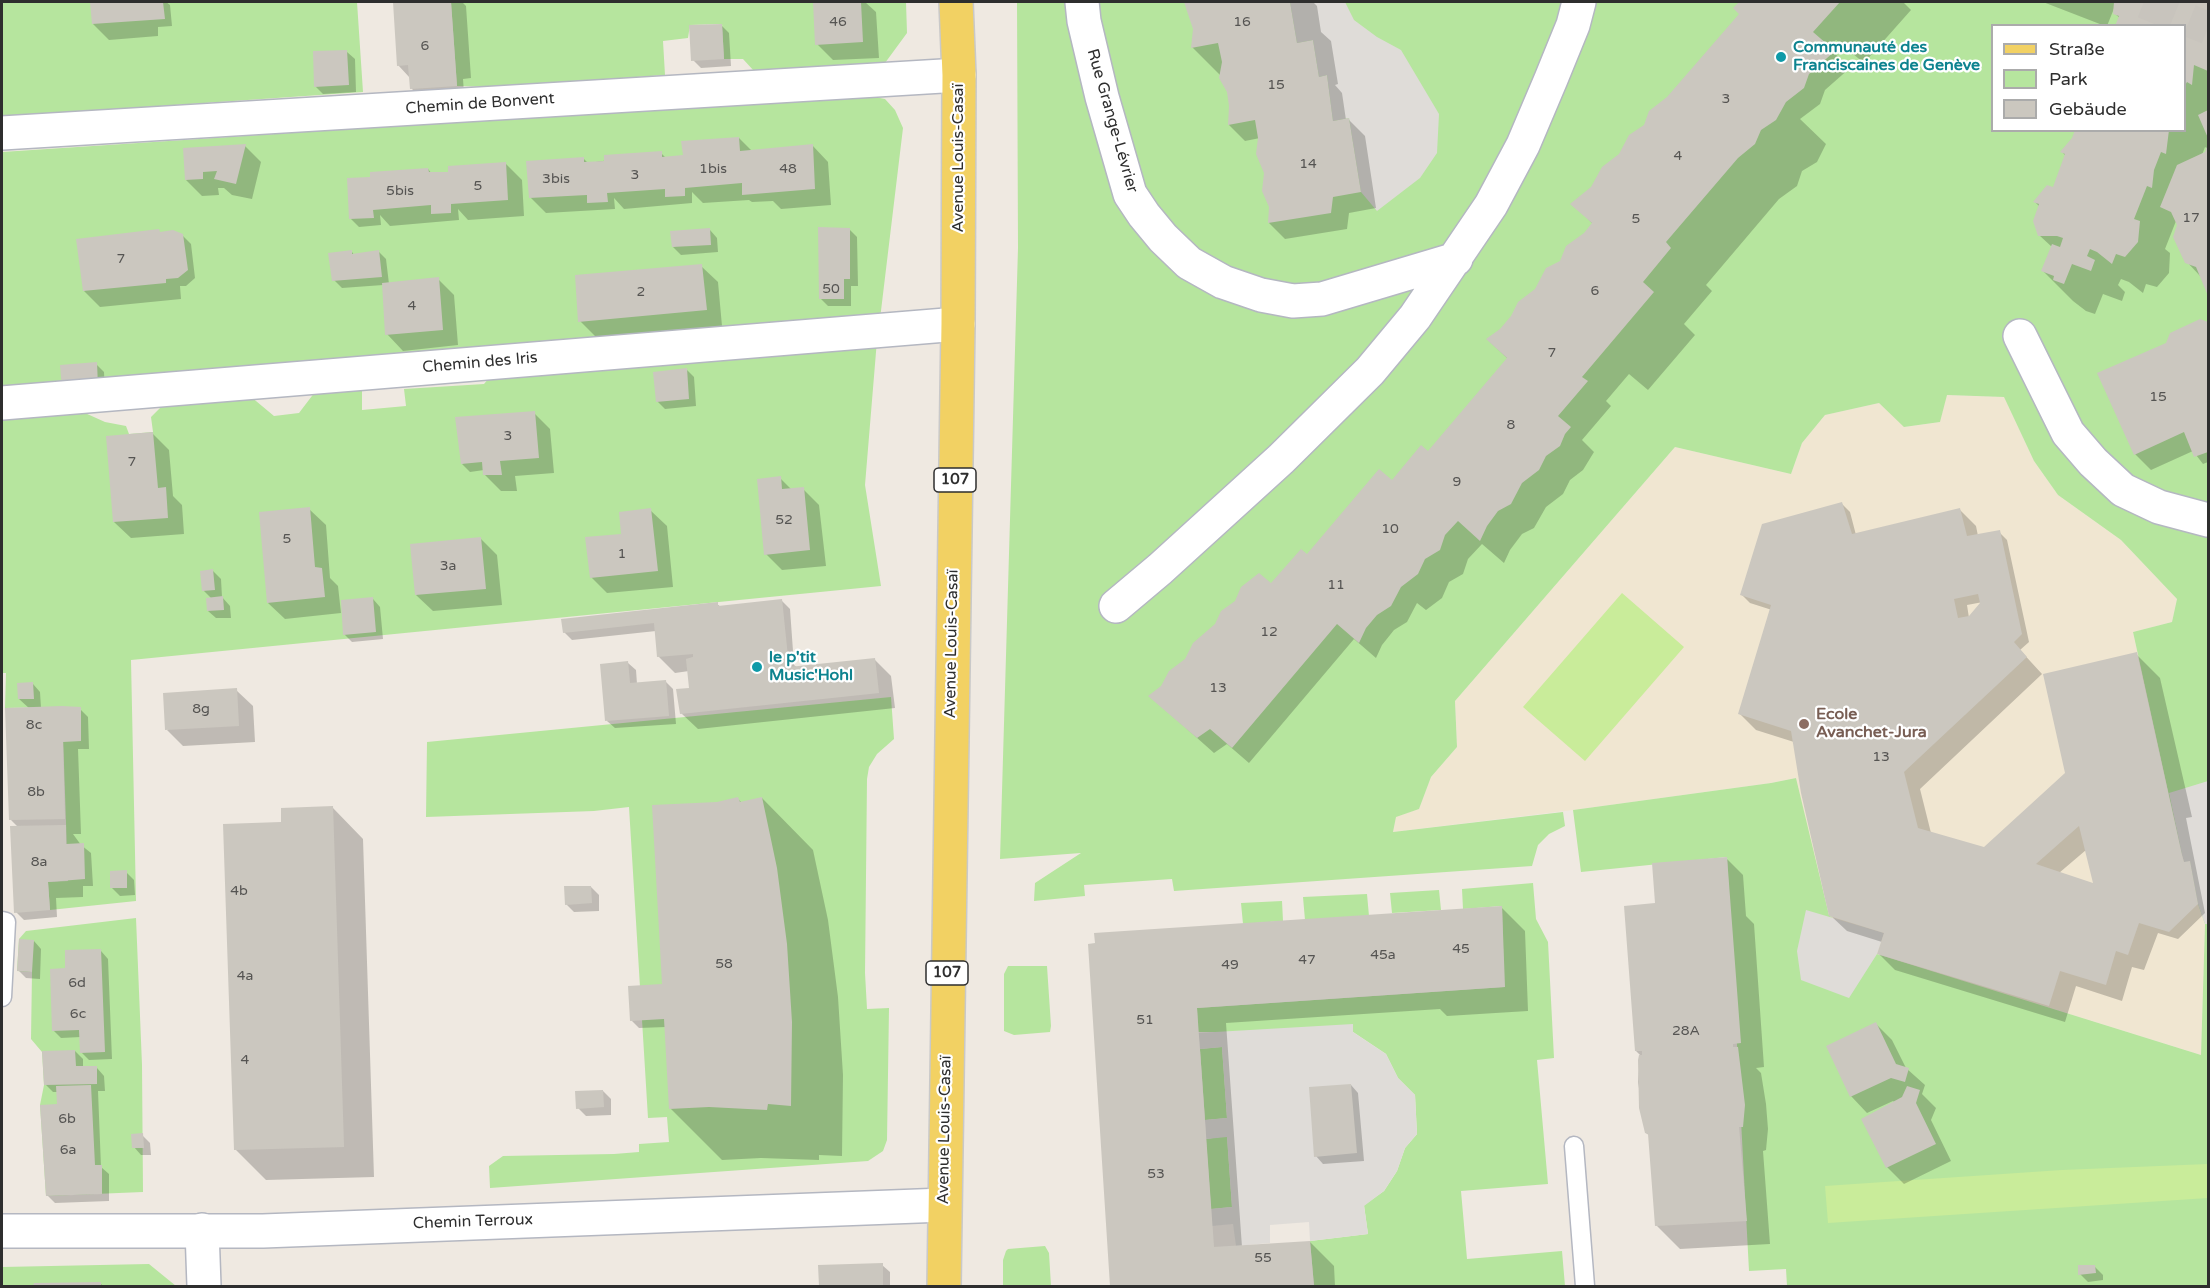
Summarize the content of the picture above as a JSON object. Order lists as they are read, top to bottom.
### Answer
{
  "streets": {
    "main road": ["Avenue Louis-Casaï", "107"],
    "street": [
      "Chemin de Bonvent",
      "Rue Grange-Lévrier",
      "Chemin des Iris",
      "Chemin Terroux"
    ]
  },
  "crossings": [
    ["Chemin de Bonvent", "Avenue Louis-Casaï"],
    ["Avenue Louis-Casaï", "Chemin des Iris"],
    ["Avenue Louis-Casaï", "Chemin Terroux"]
  ],
  "places": ["Communauté des Franciscaines de Genève", "le p'tit Music'Hohl", "Ecole Avanchet-Jura"],
  "house_numbers": [
    "46",
    "16",
    "6",
    "15",
    "3",
    "4",
    "14",
    "1bis",
    "48",
    "3",
    "3bis",
    "5",
    "5bis",
    "17",
    "5",
    "7",
    "50",
    "6",
    "2",
    "4",
    "7",
    "15",
    "8",
    "3",
    "7",
    "9",
    "52",
    "10",
    "5",
    "1",
    "3a",
    "11",
    "12",
    "13",
    "8g",
    "8c",
    "13",
    "8b",
    "8a",
    "4b",
    "45",
    "45a",
    "47",
    "58",
    "49",
    "4a",
    "6d",
    "6c",
    "51",
    "28A",
    "4",
    "6b",
    "6a",
    "53",
    "55"
  ],
  "legend": ["Straße", "Park", "Gebäude"]
}
